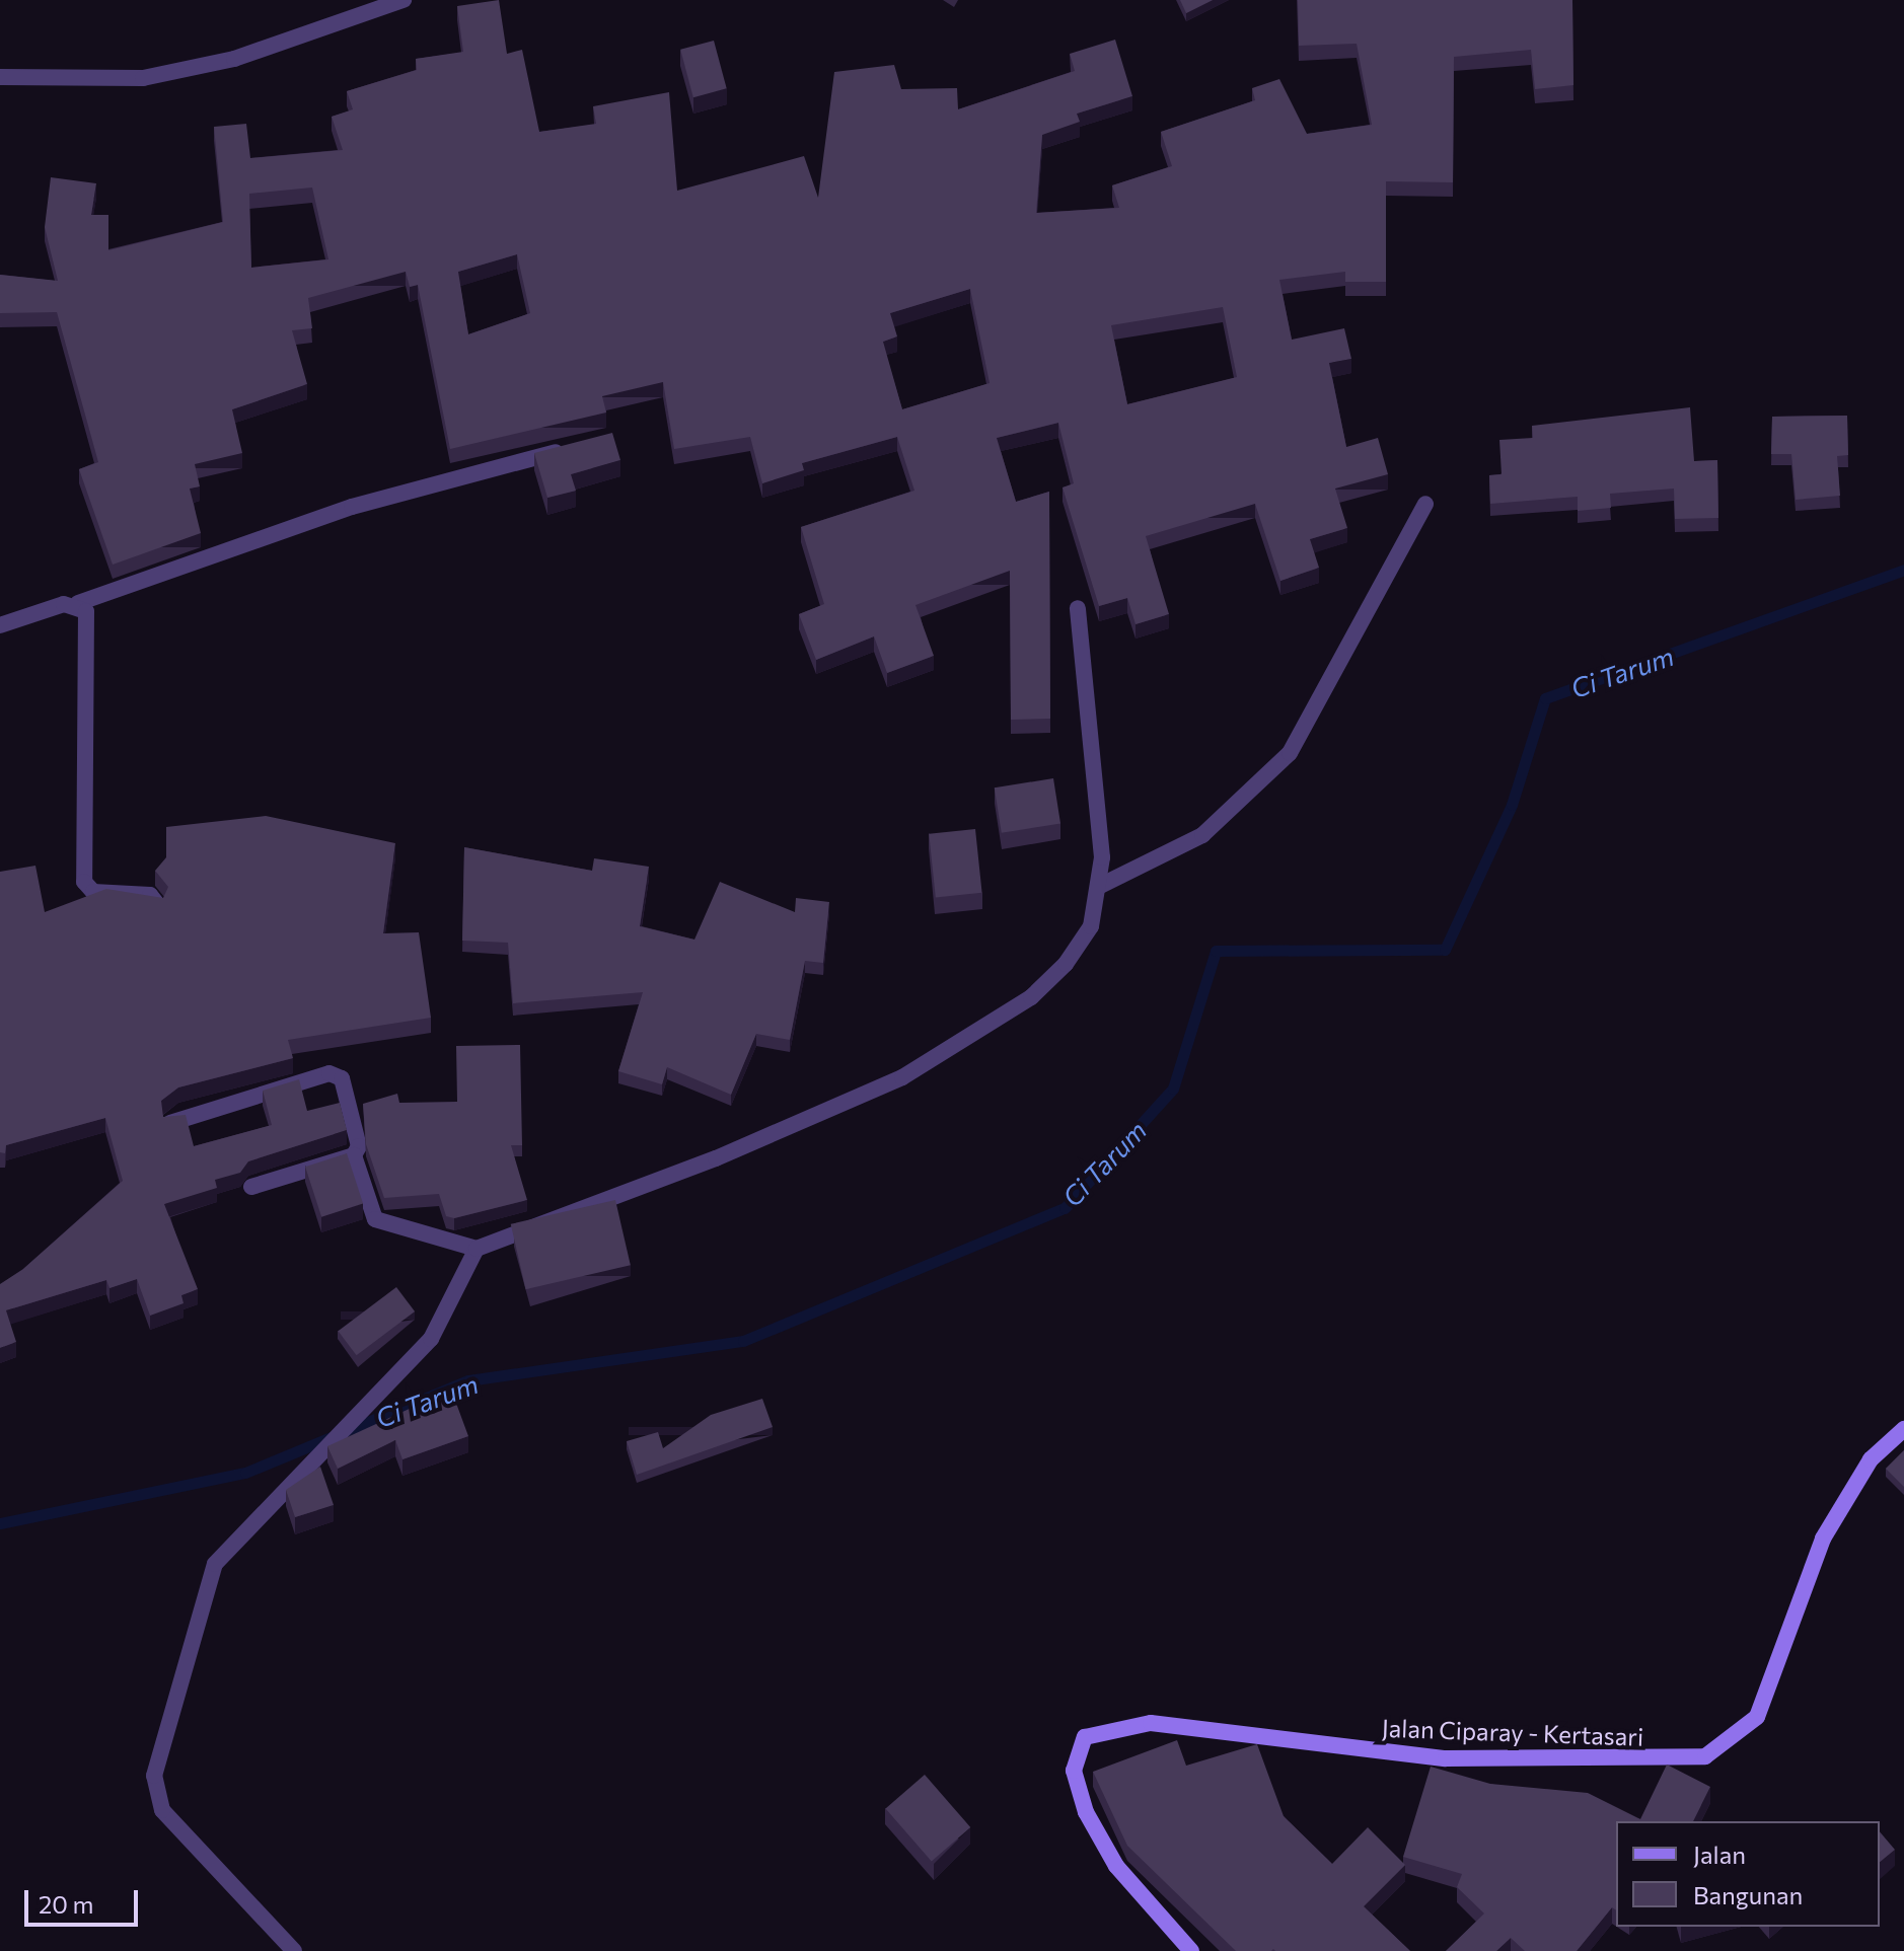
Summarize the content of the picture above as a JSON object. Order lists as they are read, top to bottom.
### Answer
{
  "streets": {
    "main road": ["Jalan Ciparay - Kertasari"]
  },
  "water": ["Ci Tarum"],
  "legend": ["Jalan", "Bangunan"],
  "scale_bar": "20 m"
}
